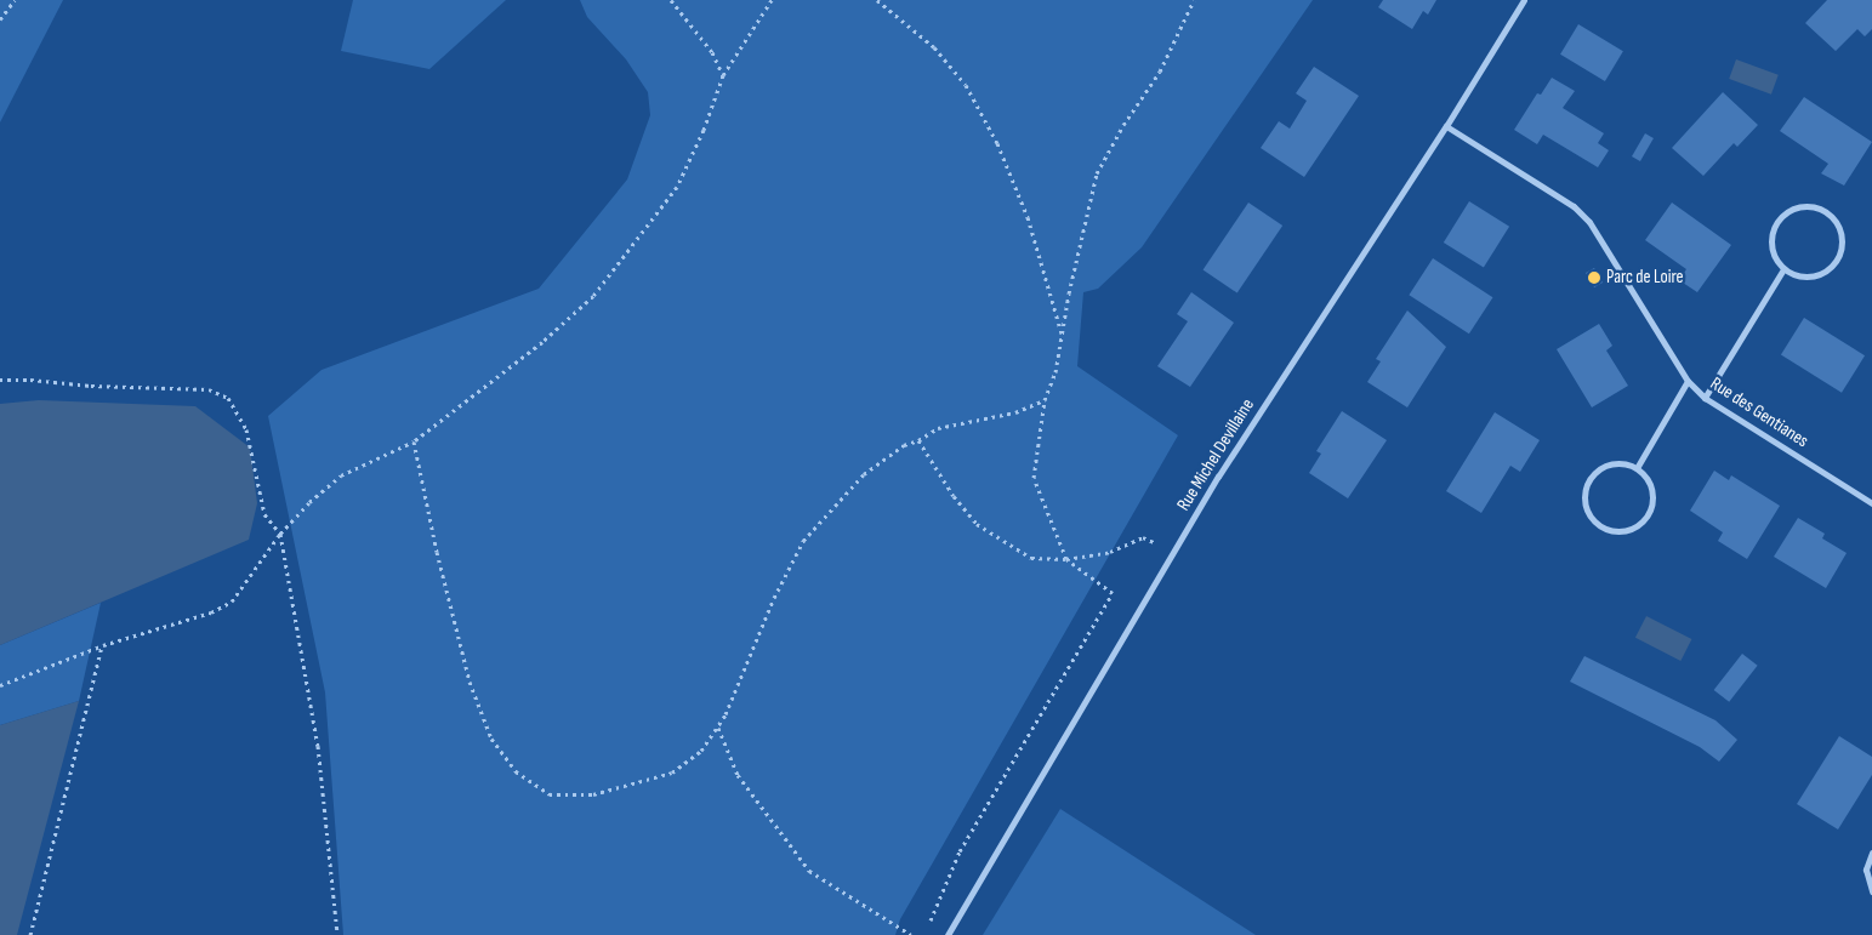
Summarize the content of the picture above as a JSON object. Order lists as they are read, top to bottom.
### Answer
{
  "streets": {
    "street": ["Rue des Gentianes", "Rue Michel Devillaine"]
  },
  "crossings": [
    ["Rue des Gentianes", "Rue Michel Devillaine"]
  ],
  "places": ["Parc de Loire"]
}
